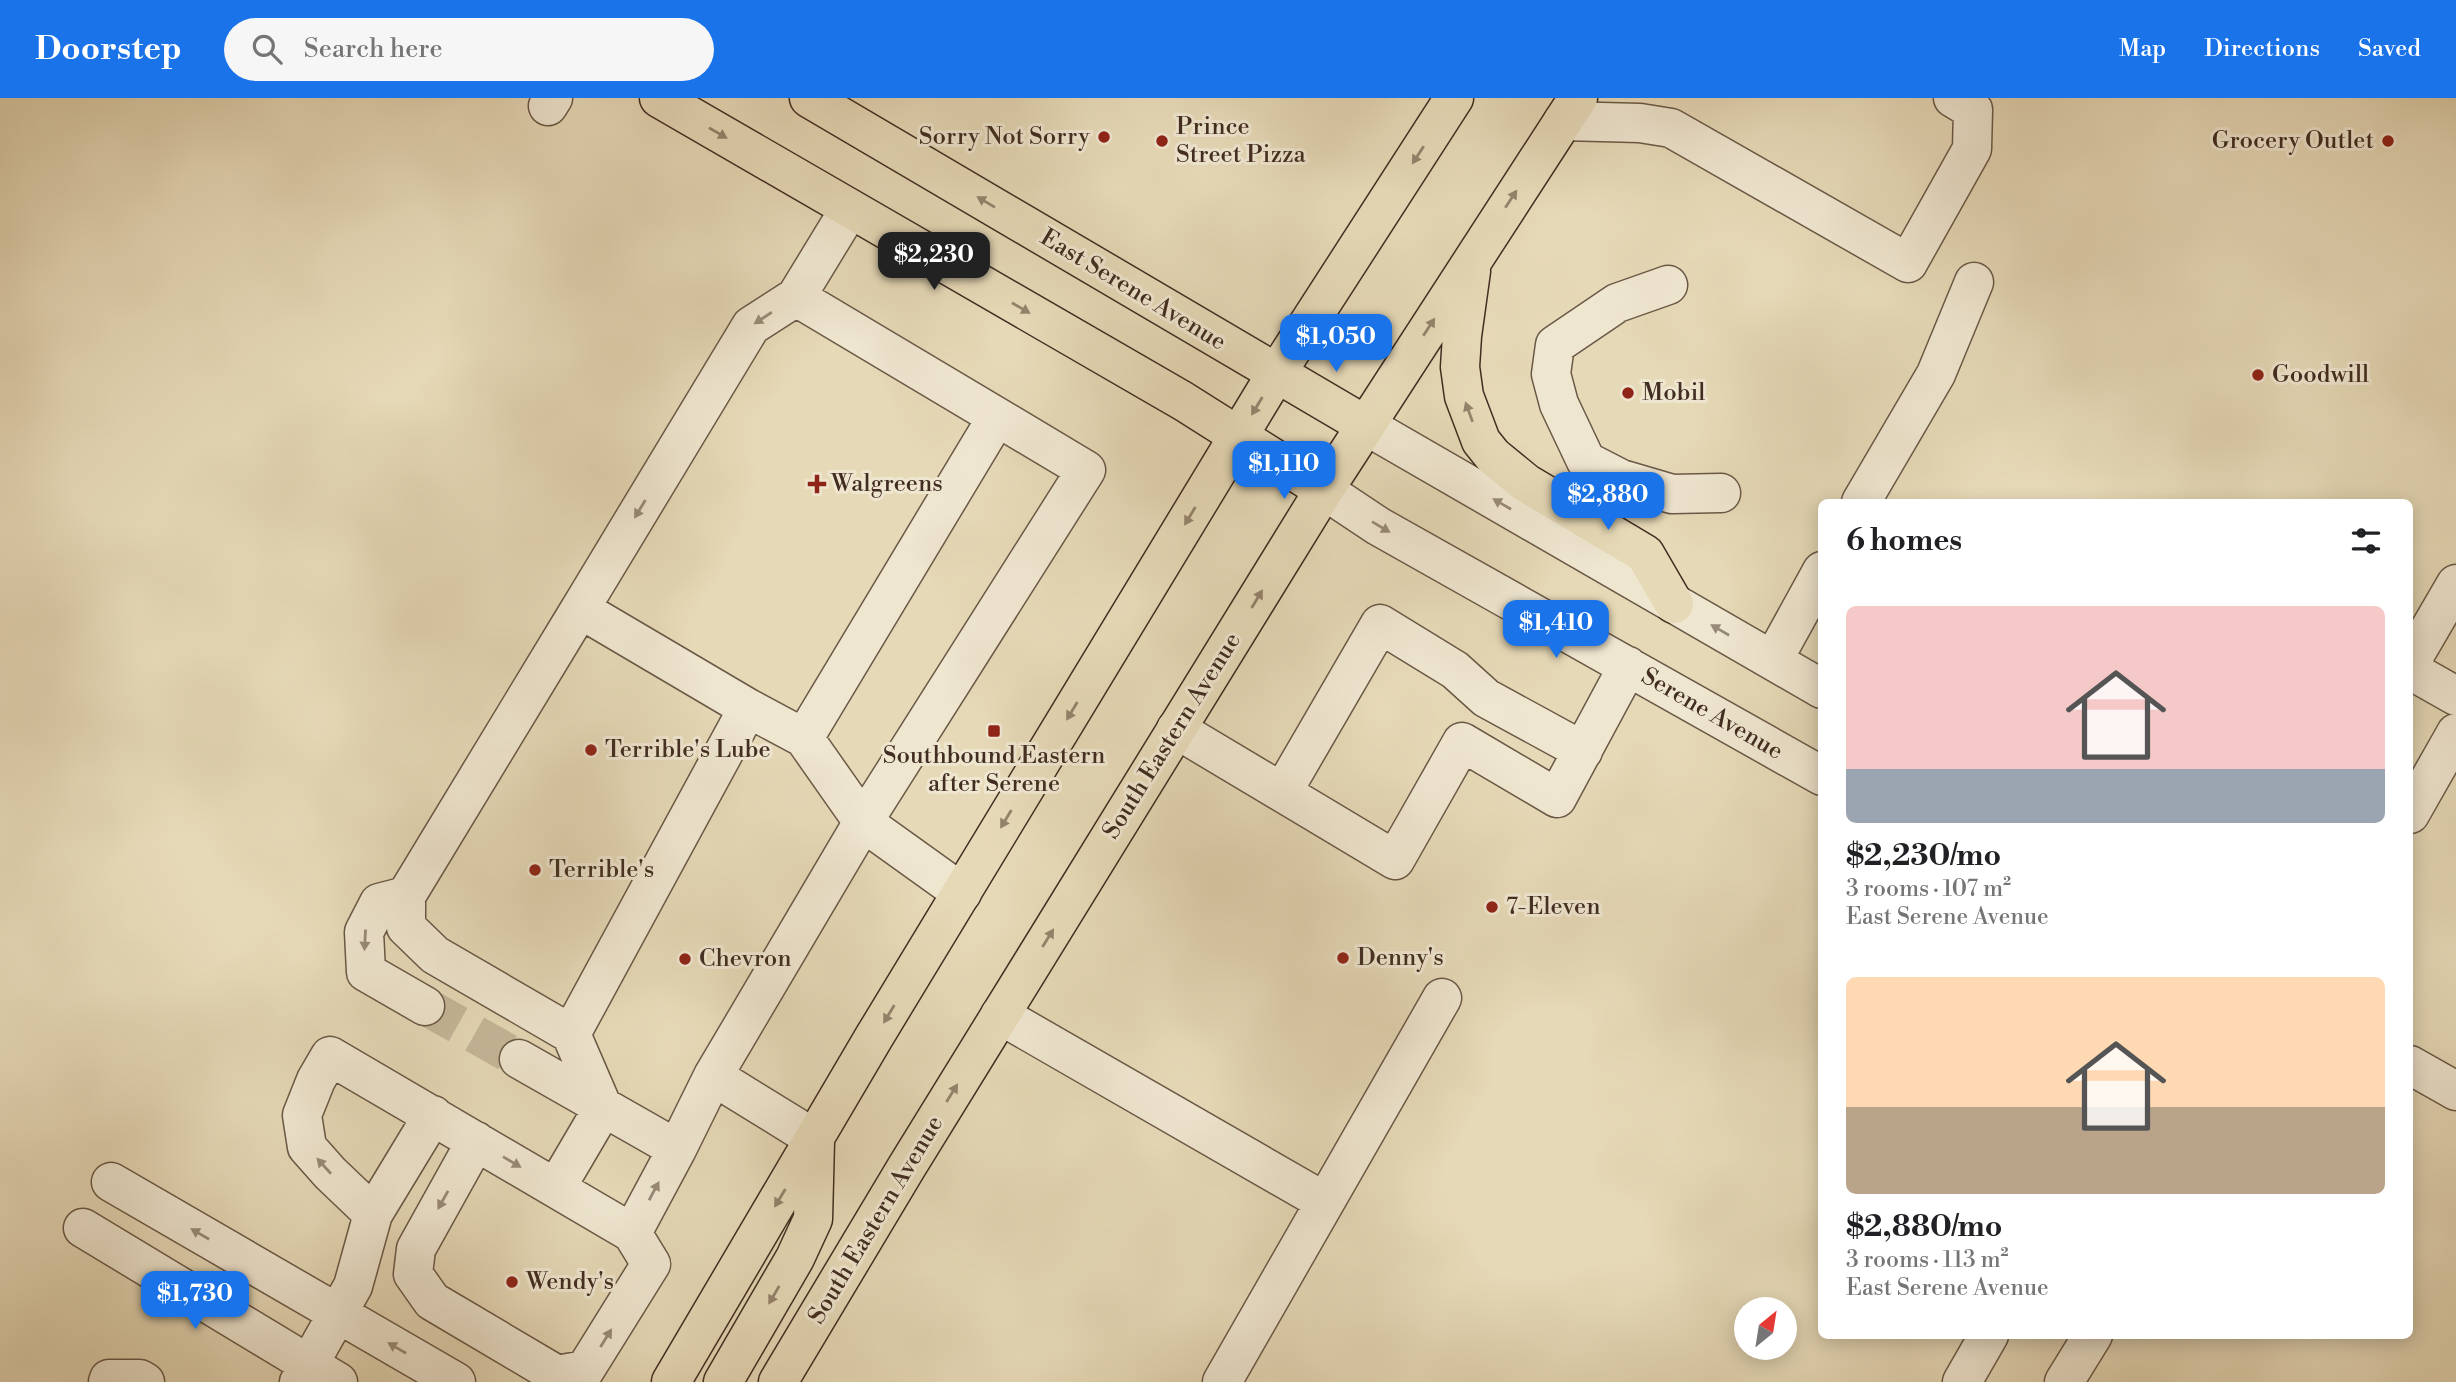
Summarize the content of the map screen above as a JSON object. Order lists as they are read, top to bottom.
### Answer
{
  "streets": {
    "main road": ["East Serene Avenue", "Serene Avenue", "South Eastern Avenue"]
  },
  "crossings": [
    ["East Serene Avenue", "South Eastern Avenue"],
    ["Serene Avenue", "South Eastern Avenue"]
  ],
  "one_way": ["Serene Avenue"],
  "places": {
    "other": [
      "Sorry Not Sorry",
      "Prince Street Pizza",
      "Grocery Outlet",
      "Goodwill",
      "Mobil",
      "Terrible's Lube",
      "Terrible's",
      "7-Eleven",
      "Denny's",
      "Chevron",
      "Wendy's"
    ],
    "health": ["Walgreens"],
    "transit": ["Southbound Eastern after Serene"]
  },
  "north": "top right",
  "page": {
    "header": "Doorstep",
    "search": "Search here",
    "nav": ["Map", "Directions", "Saved"],
    "price": [
      "$2,230",
      "$1,050",
      "$1,110",
      "$2,880",
      "$1,410",
      "$1,730"
    ],
    "heading": "6 homes",
    "list": [
      {
        "name": "$2,230/mo",
        "note": "3 rooms · 107 m² · East Serene Avenue"
      },
      {
        "name": "$2,880/mo",
        "note": "3 rooms · 113 m² · East Serene Avenue"
      }
    ]
  }
}
